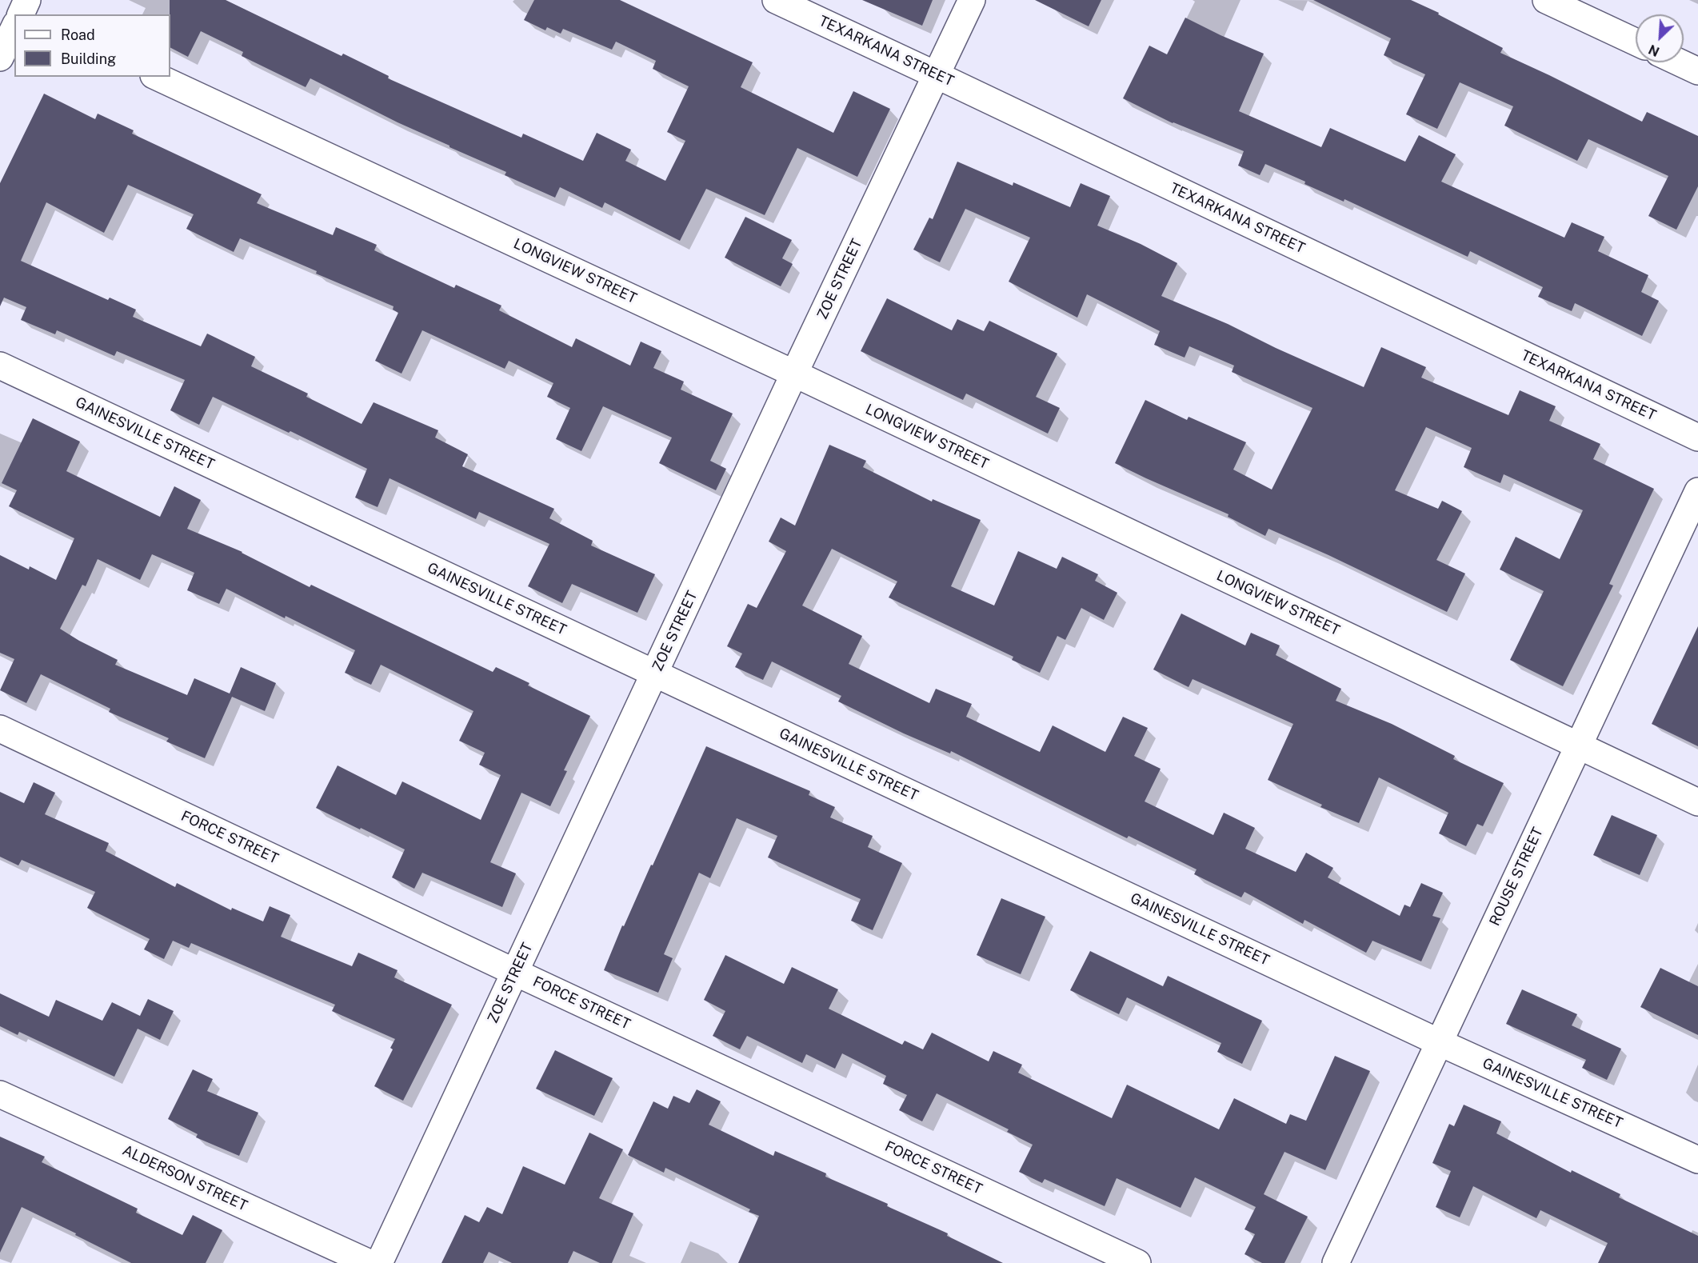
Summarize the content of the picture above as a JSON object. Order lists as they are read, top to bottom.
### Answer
{
  "streets": {
    "street": [
      "TEXARKANA STREET",
      "LONGVIEW STREET",
      "ZOE STREET",
      "GAINESVILLE STREET",
      "FORCE STREET",
      "ROUSE STREET",
      "ALDERSON STREET"
    ]
  },
  "crossings": [
    ["TEXARKANA STREET", "ZOE STREET"],
    ["LONGVIEW STREET", "ZOE STREET"],
    ["LONGVIEW STREET", "ROUSE STREET"],
    ["ZOE STREET", "GAINESVILLE STREET"],
    ["ZOE STREET", "FORCE STREET"],
    ["GAINESVILLE STREET", "ROUSE STREET"]
  ],
  "legend": ["Road", "Building"],
  "north": "bottom left"
}
